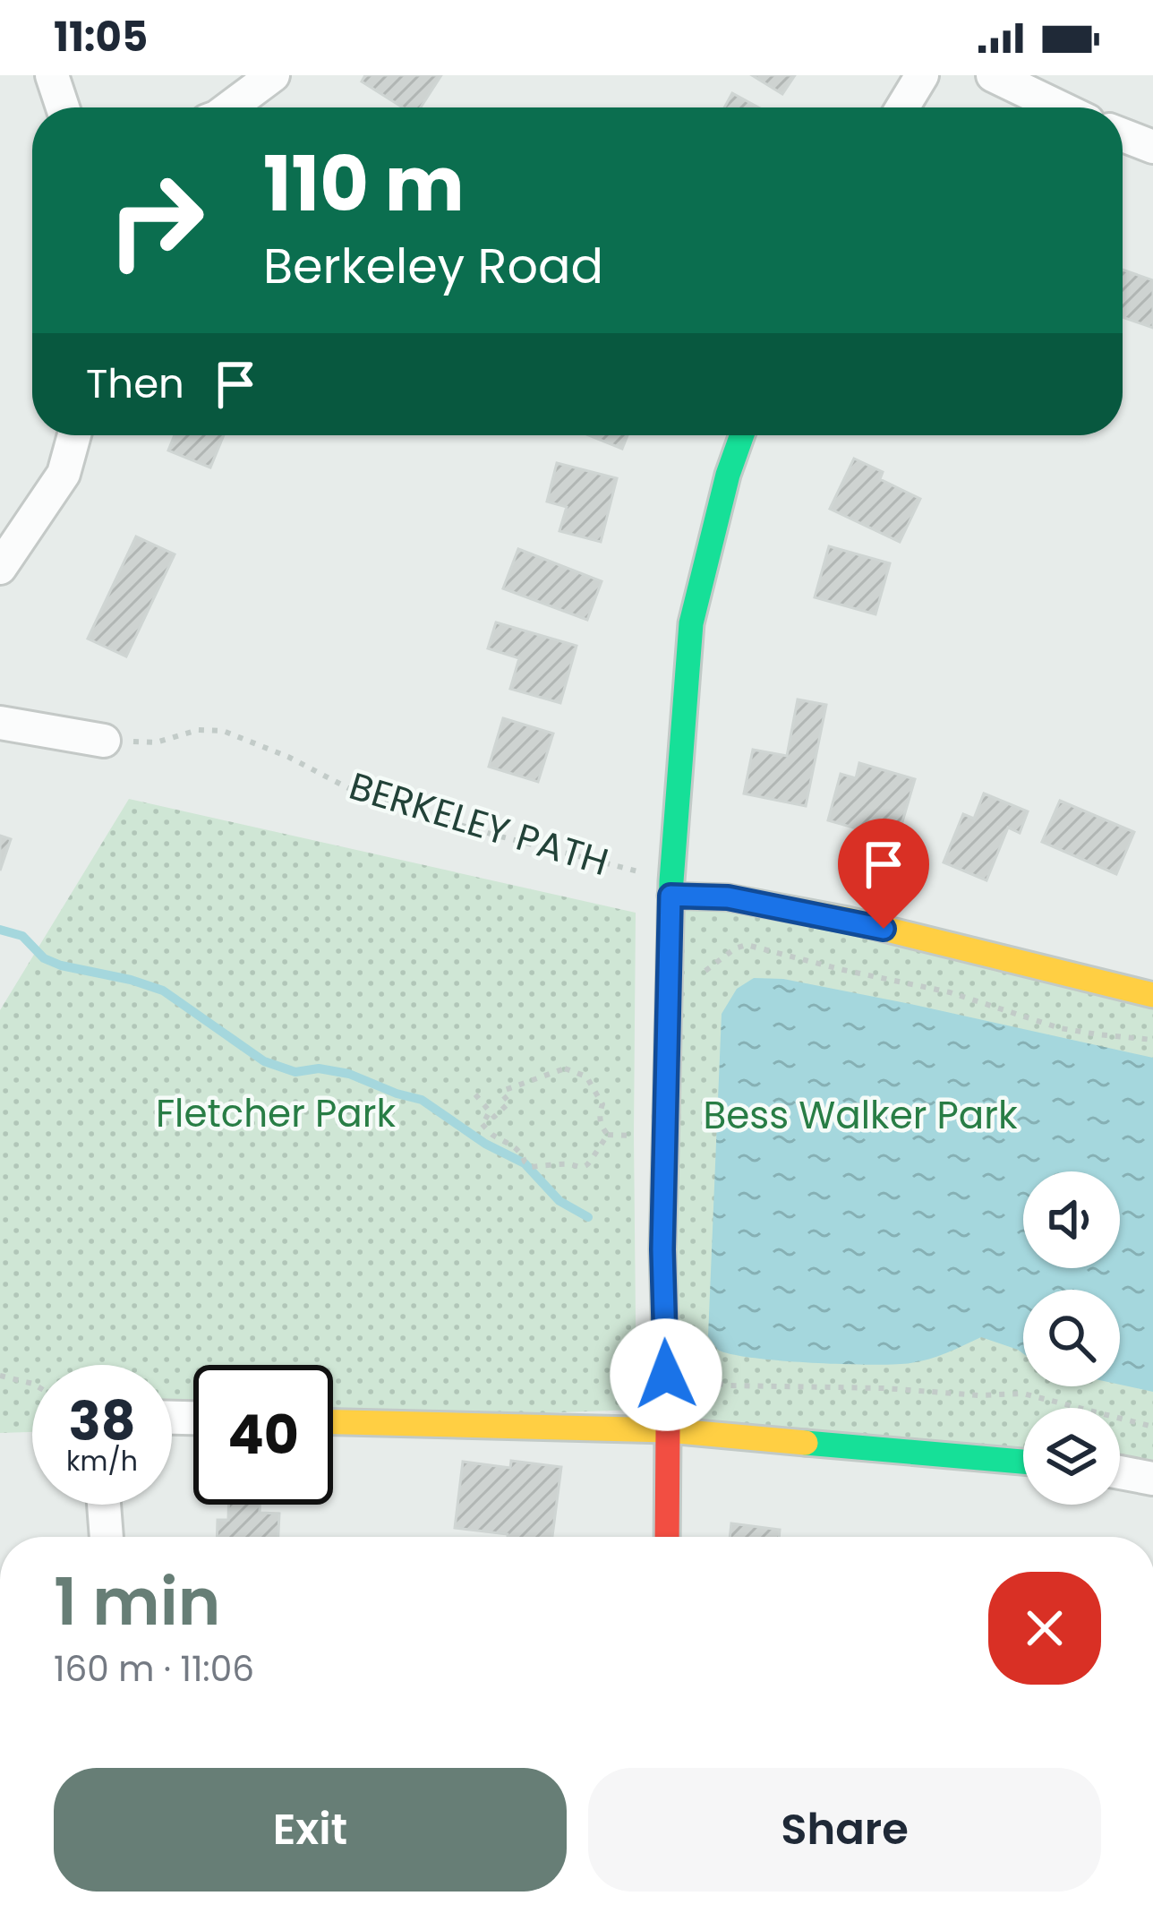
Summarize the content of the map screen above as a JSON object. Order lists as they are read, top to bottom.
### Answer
{
  "streets": {
    "path": ["BERKELEY PATH"]
  },
  "parks": ["Fletcher Park", "Bess Walker Park"],
  "page": {
    "status": "11:05",
    "turn": ["110 m", "Berkeley Road"],
    "then": "Then",
    "speed": "38 km/h",
    "limit": "40",
    "heading": ["1 min", "160 m · 11:06"],
    "buttons": ["Exit", "Share"]
  }
}
